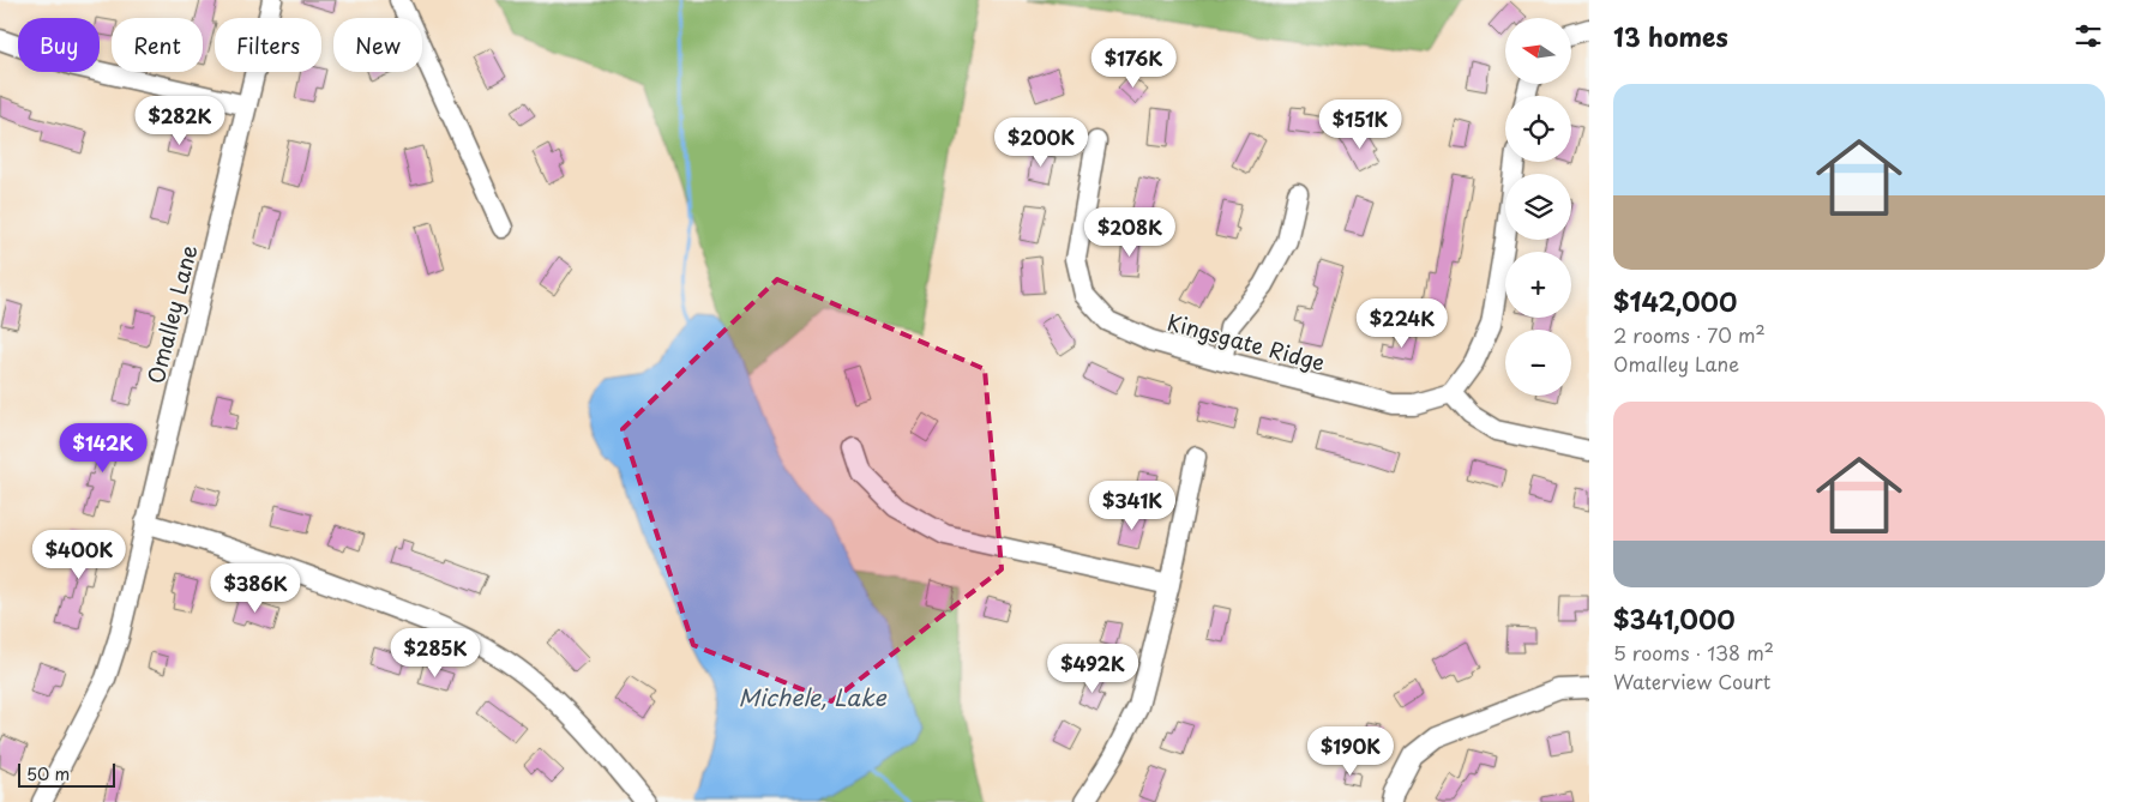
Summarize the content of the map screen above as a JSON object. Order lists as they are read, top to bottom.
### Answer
{
  "streets": {
    "street": ["Omalley Lane", "Kingsgate Ridge"]
  },
  "water": ["Michele, Lake"],
  "scale_bar": "50 m",
  "north": "left",
  "page": {
    "heading": "13 homes",
    "map_buttons": ["+", "−"],
    "chip": [
      "Buy",
      "Rent",
      "Filters",
      "New"
    ],
    "price": [
      "$176K",
      "$282K",
      "$151K",
      "$200K",
      "$208K",
      "$224K",
      "$142K",
      "$341K",
      "$400K",
      "$386K",
      "$285K",
      "$492K",
      "$190K"
    ],
    "list": [
      {
        "name": "$142,000",
        "note": "2 rooms · 70 m² · Omalley Lane"
      },
      {
        "name": "$341,000",
        "note": "5 rooms · 138 m² · Waterview Court"
      }
    ],
    "scale": "50 m"
  }
}
